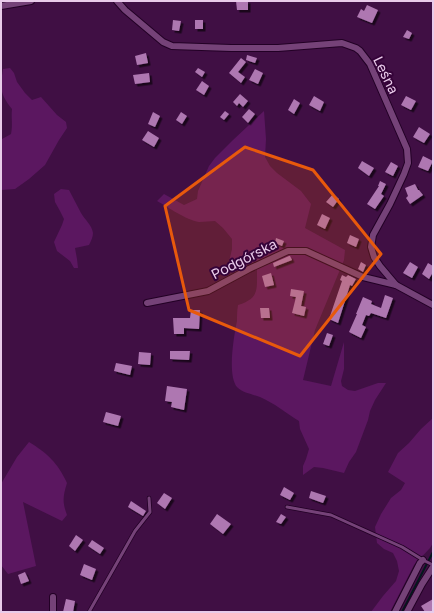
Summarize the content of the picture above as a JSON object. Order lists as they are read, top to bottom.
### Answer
{
  "streets": {
    "street": ["Leśna", "Podgórska"]
  },
  "crossings": [
    ["Leśna", "Podgórska"]
  ]
}
